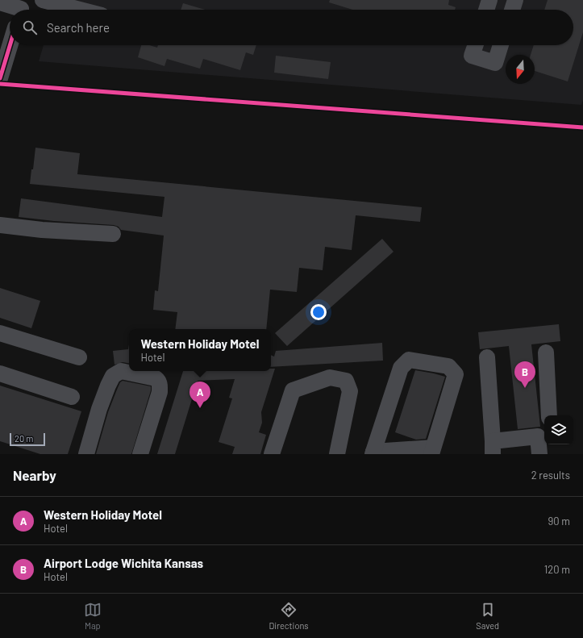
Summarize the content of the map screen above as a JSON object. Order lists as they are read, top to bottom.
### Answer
{
  "scale_bar": "20 m",
  "north": "bottom",
  "page": {
    "search": "Search here",
    "popup": ["Western Holiday Motel", "Hotel"],
    "pins": ["B", "A"],
    "scale": "20 m",
    "heading": ["Nearby", "2 results"],
    "list": [
      {
        "mark": "A",
        "name": "Western Holiday Motel",
        "note": "Hotel",
        "value": "90 m"
      },
      {
        "mark": "B",
        "name": "Airport Lodge Wichita Kansas",
        "note": "Hotel",
        "value": "120 m"
      }
    ],
    "nav": ["Map", "Directions", "Saved"]
  }
}
